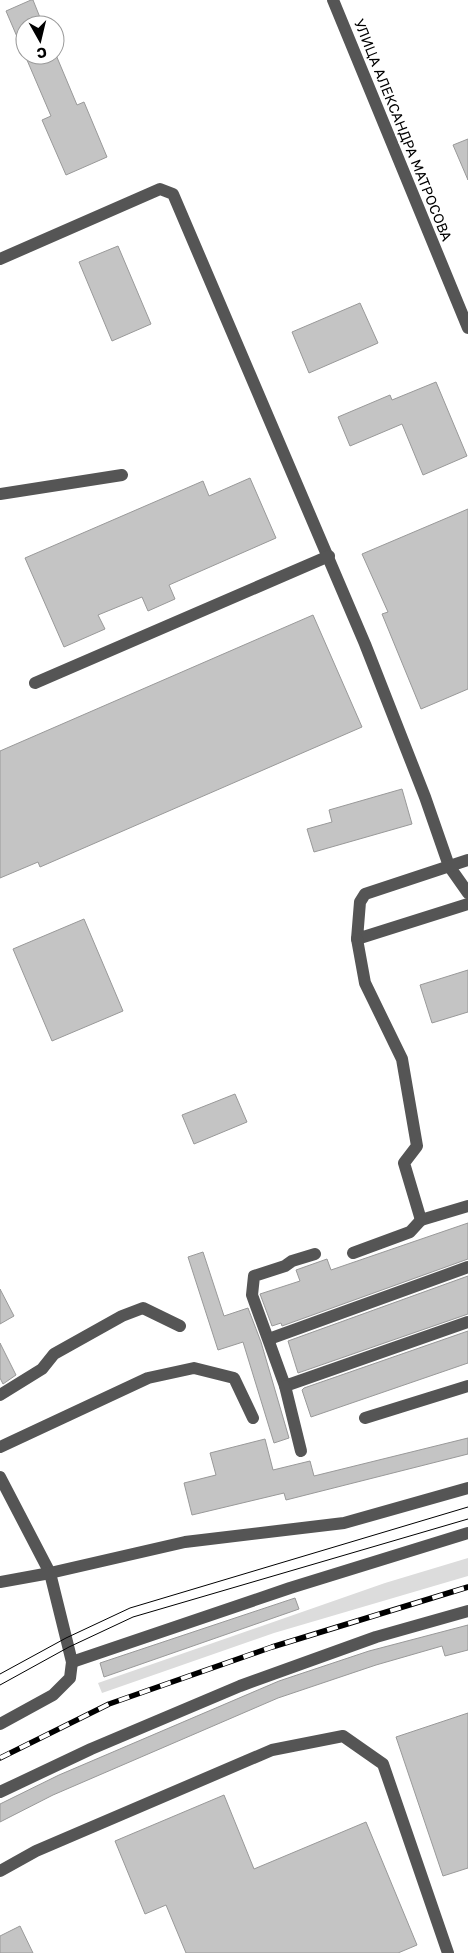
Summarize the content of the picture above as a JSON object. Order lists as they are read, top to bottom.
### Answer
{
  "streets": {
    "street": ["УЛИЦА АЛЕКСАНДРА МАТРОСОВА"]
  },
  "north": "bottom"
}
